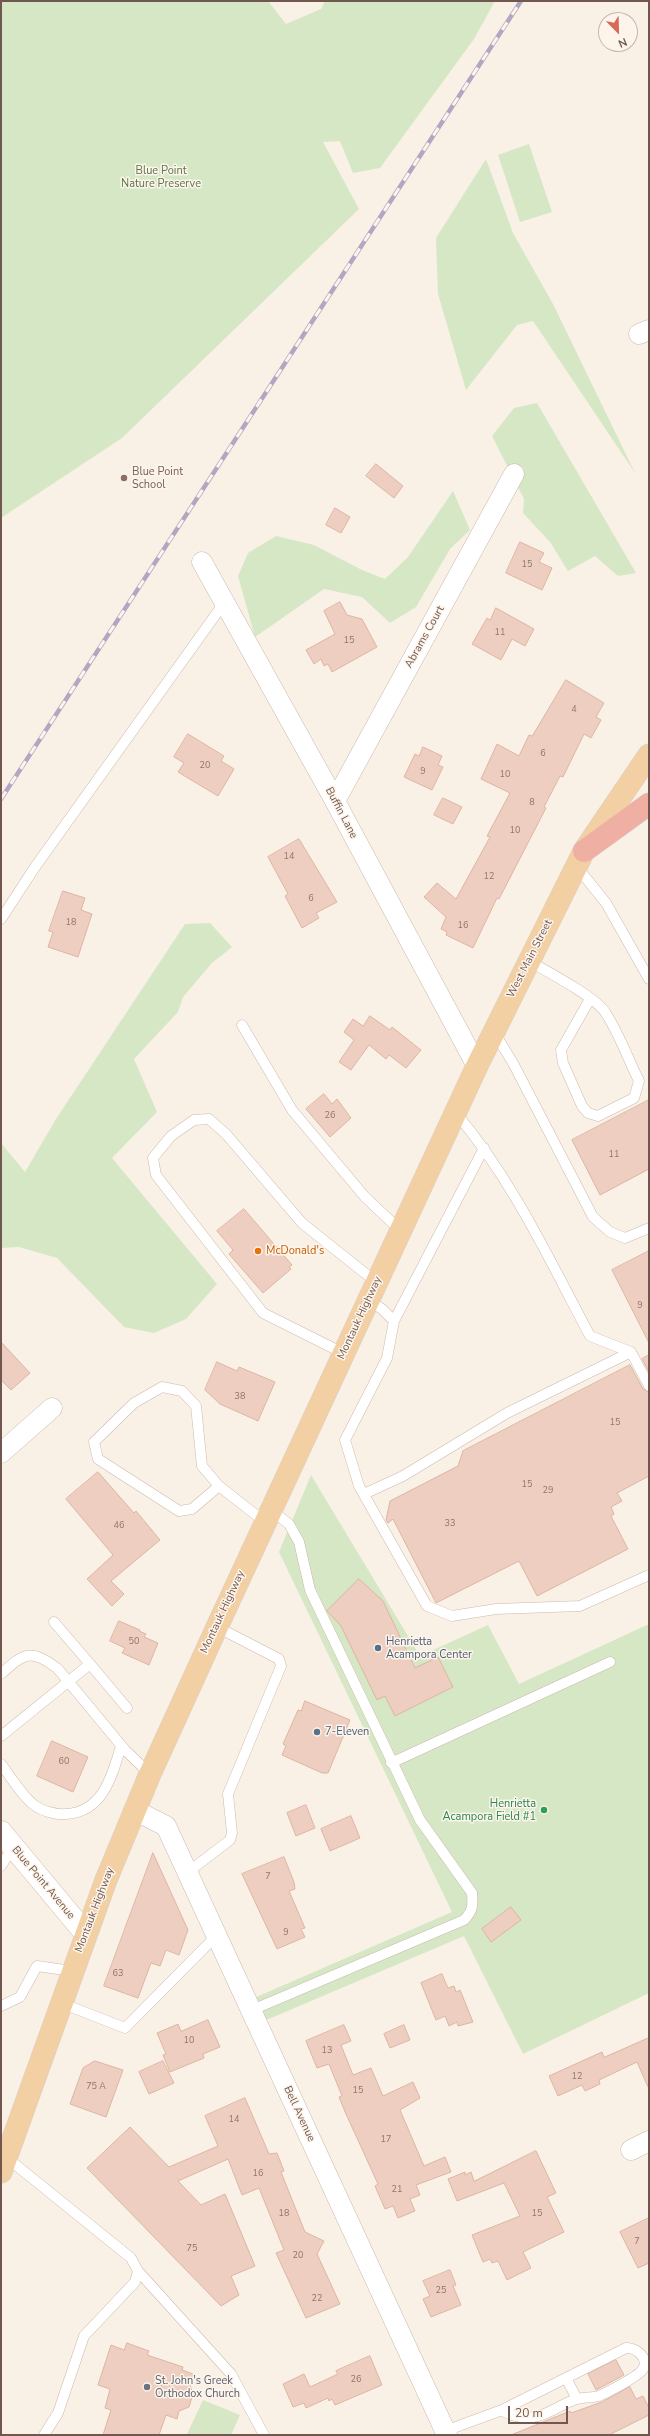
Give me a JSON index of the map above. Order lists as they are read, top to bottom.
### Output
{
  "streets": {
    "main road": ["West Main Street", "Montauk Highway"],
    "street": [
      "Abrams Court",
      "Buffin Lane",
      "Blue Point Avenue",
      "Bell Avenue"
    ]
  },
  "crossings": [
    ["Abrams Court", "Buffin Lane"],
    ["Buffin Lane", "West Main Street"],
    ["Buffin Lane", "Montauk Highway"],
    ["West Main Street", "Montauk Highway"],
    ["Montauk Highway", "Blue Point Avenue"],
    ["Montauk Highway", "Bell Avenue"]
  ],
  "parks": ["Blue Point Nature Preserve"],
  "places": [
    "Blue Point School",
    "McDonald's",
    "Henrietta Acampora Center",
    "7-Eleven",
    "Henrietta Acampora Field #1",
    "St. John's Greek Orthodox Church"
  ],
  "house_numbers": [
    "15",
    "11",
    "15",
    "4",
    "6",
    "20",
    "9",
    "10",
    "8",
    "10",
    "14",
    "12",
    "6",
    "18",
    "16",
    "26",
    "11",
    "9",
    "38",
    "15",
    "15",
    "29",
    "33",
    "46",
    "50",
    "60",
    "7",
    "9",
    "63",
    "10",
    "13",
    "12",
    "75 A",
    "15",
    "14",
    "17",
    "16",
    "21",
    "18",
    "15",
    "7",
    "75",
    "20",
    "25",
    "22",
    "26"
  ],
  "scale_bar": "20 m",
  "north": "bottom right"
}
